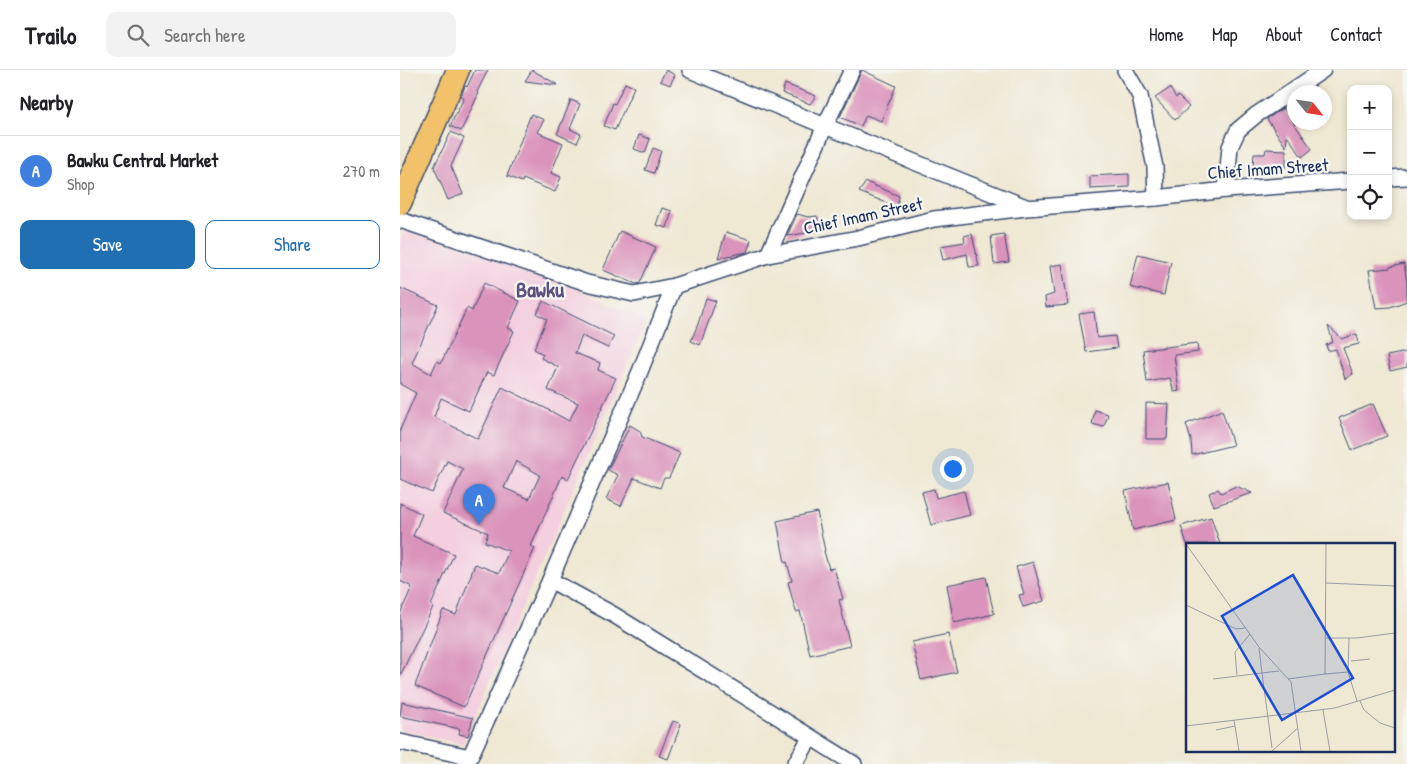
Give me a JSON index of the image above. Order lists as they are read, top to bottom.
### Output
{
  "streets": {
    "street": ["Chief Imam Street"]
  },
  "districts": ["Bawku"],
  "north": "bottom right",
  "page": {
    "header": "Trailo",
    "search": "Search here",
    "nav": [
      "Home",
      "Map",
      "About",
      "Contact"
    ],
    "heading": "Nearby",
    "map_buttons": ["+", "−"],
    "list": [
      {
        "mark": "A",
        "name": "Bawku Central Market",
        "note": "Shop",
        "value": "270 m"
      }
    ],
    "buttons": ["Save", "Share"],
    "pins": "A"
  }
}
